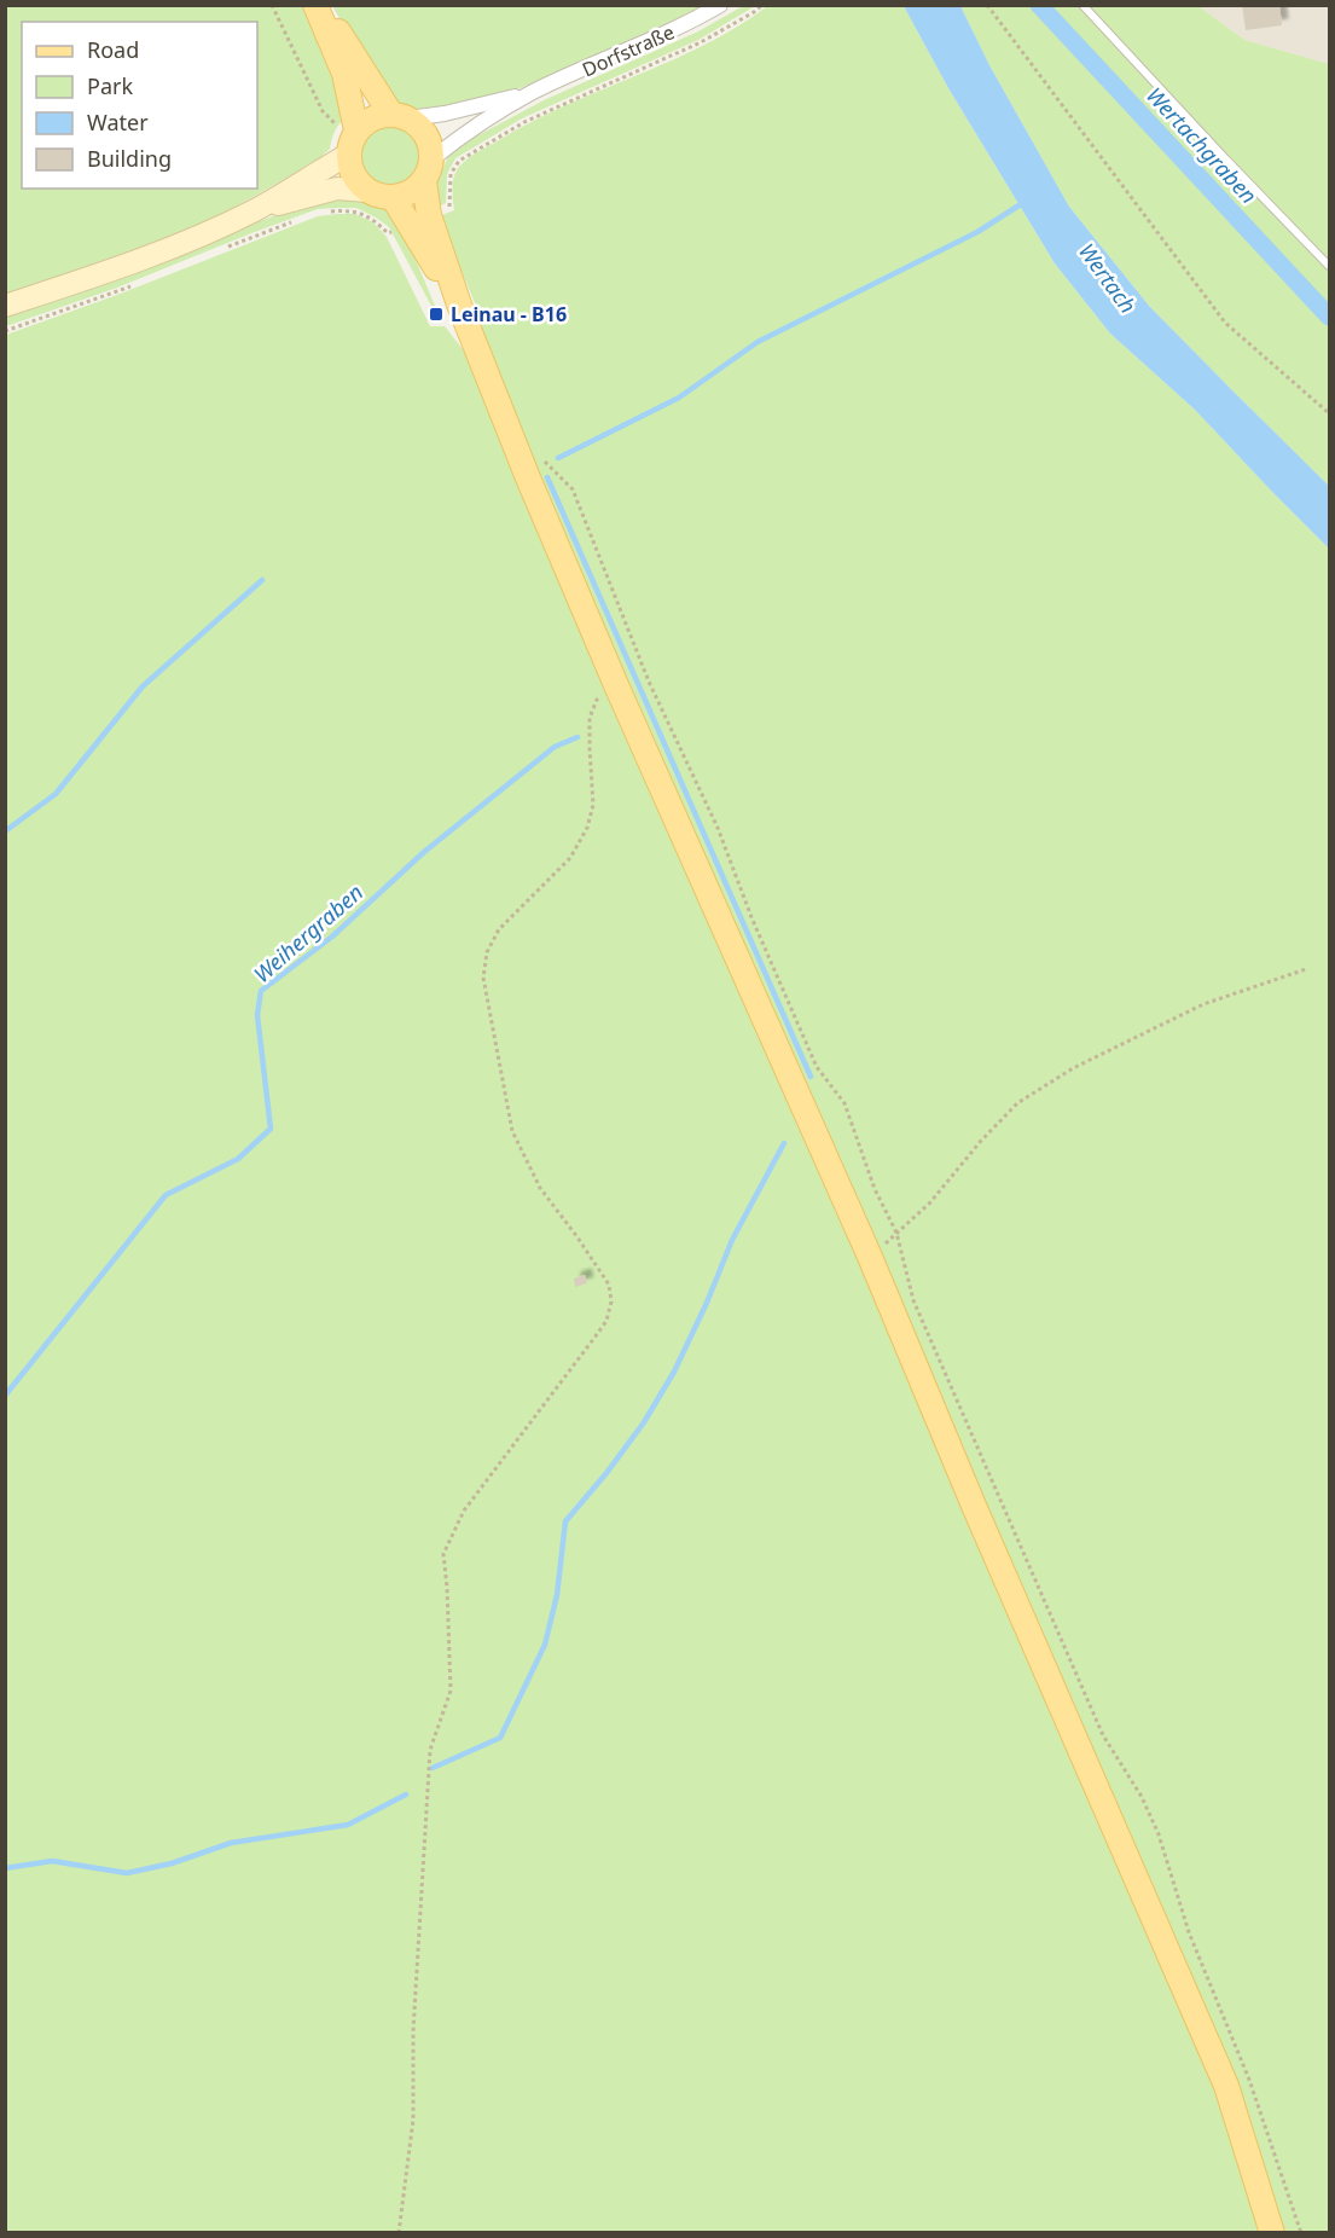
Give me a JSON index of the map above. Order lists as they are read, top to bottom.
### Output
{
  "streets": {
    "street": ["Dorfstraße"]
  },
  "water": ["Wertachgraben", "Wertach", "Weihergraben"],
  "places": {
    "transit": ["Leinau - B16"]
  },
  "legend": [
    "Road",
    "Park",
    "Water",
    "Building"
  ]
}
